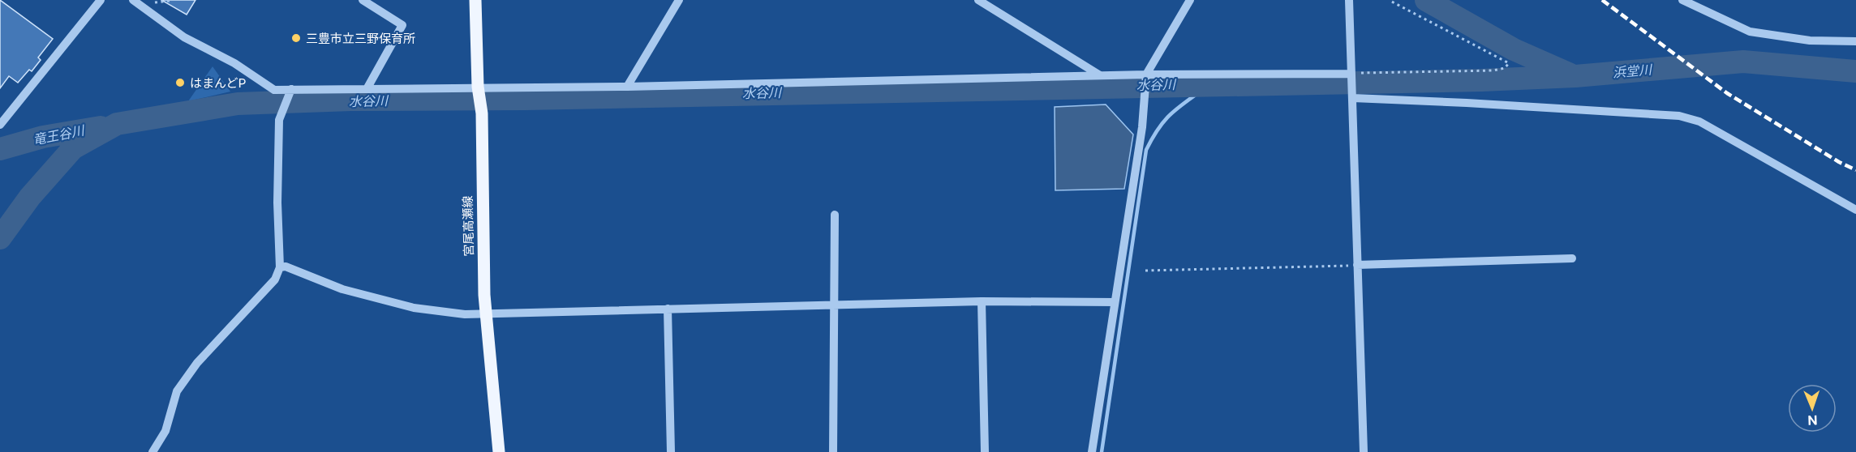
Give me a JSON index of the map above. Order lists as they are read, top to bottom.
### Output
{
  "streets": {
    "main road": ["宮尾高瀬線"]
  },
  "water": ["浜堂川", "水谷川", "竜王谷川"],
  "places": ["三豊市立三野保育所", "はまんどP"],
  "north": "bottom"
}
